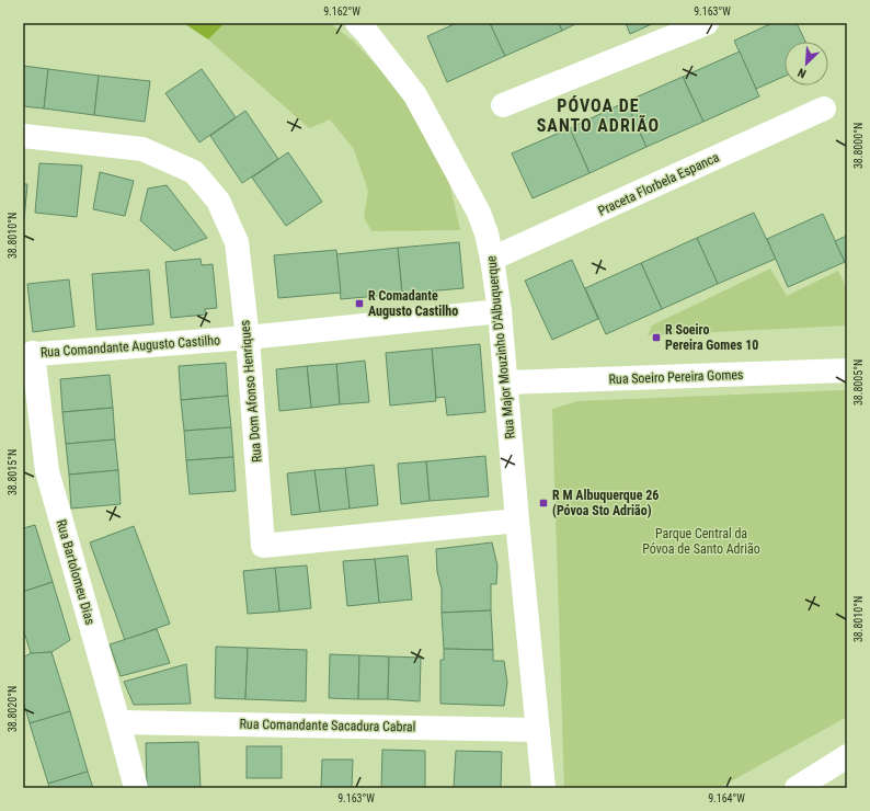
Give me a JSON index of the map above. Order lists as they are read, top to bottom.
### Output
{
  "streets": {
    "street": [
      "Praceta Florbela Espanca",
      "Rua Comandante Augusto Castilho",
      "Rua Major Mouzinho D'Albuquerque",
      "Rua Soeiro Pereira Gomes",
      "Rua Dom Afonso Henriques",
      "Rua Bartolomeu Dias",
      "Rua Comandante Sacadura Cabral"
    ]
  },
  "crossings": [
    ["Praceta Florbela Espanca", "Rua Major Mouzinho D'Albuquerque"],
    ["Rua Comandante Augusto Castilho", "Rua Major Mouzinho D'Albuquerque"],
    ["Rua Comandante Augusto Castilho", "Rua Dom Afonso Henriques"],
    ["Rua Comandante Augusto Castilho", "Rua Bartolomeu Dias"],
    ["Rua Major Mouzinho D'Albuquerque", "Rua Soeiro Pereira Gomes"],
    ["Rua Major Mouzinho D'Albuquerque", "Rua Dom Afonso Henriques"],
    ["Rua Major Mouzinho D'Albuquerque", "Rua Comandante Sacadura Cabral"],
    ["Rua Bartolomeu Dias", "Rua Comandante Sacadura Cabral"]
  ],
  "districts": ["PÓVOA DE SANTO ADRIÃO"],
  "parks": ["Parque Central da Póvoa de Santo Adrião"],
  "places": {
    "transit": ["R Comadante Augusto Castilho", "R Soeiro Pereira Gomes 10", "R M Albuquerque 26 (Póvoa Sto Adrião)"]
  },
  "north": "bottom left",
  "coordinates": [
    "9.162°W",
    "9.163°W",
    "38.8000°N",
    "38.8010°N",
    "38.8005°N",
    "38.8015°N",
    "38.8020°N",
    "9.164°W"
  ]
}
